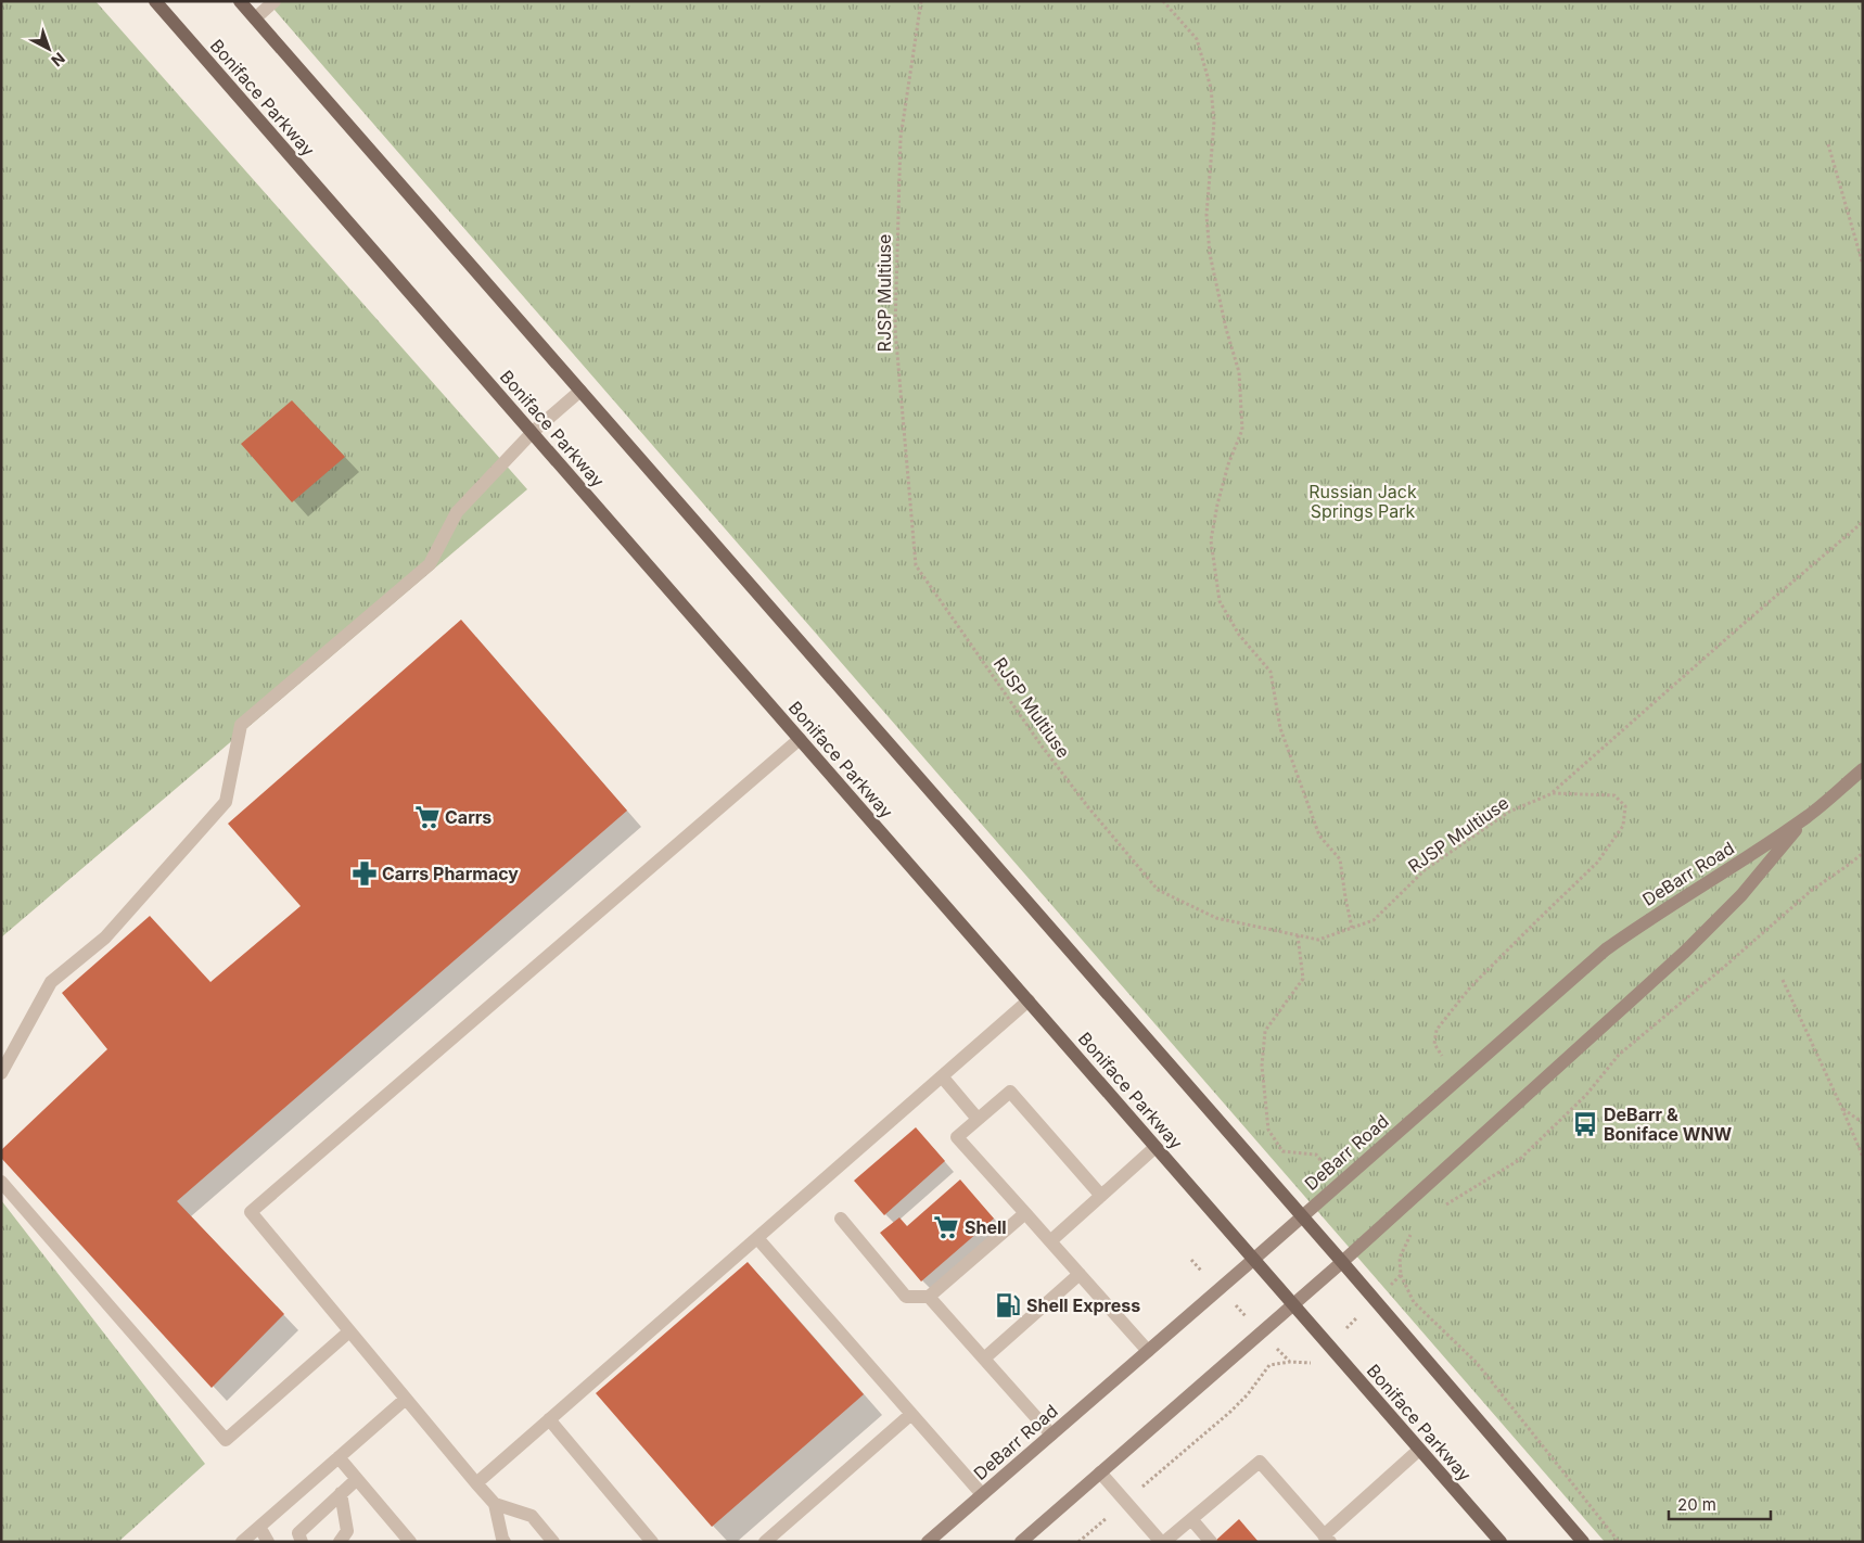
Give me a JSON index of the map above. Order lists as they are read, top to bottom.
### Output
{
  "streets": {
    "main road": ["Boniface Parkway", "DeBarr Road"],
    "path": ["RJSP Multiuse"]
  },
  "crossings": [
    ["Boniface Parkway", "DeBarr Road"]
  ],
  "parks": ["Russian Jack Springs Park"],
  "places": {
    "supermarket": ["Carrs", "Shell"],
    "pharmacy": ["Carrs Pharmacy"],
    "bus stop": ["DeBarr & Boniface WNW"],
    "fuel station": ["Shell Express"]
  },
  "scale_bar": "20 m",
  "north": "bottom right"
}
